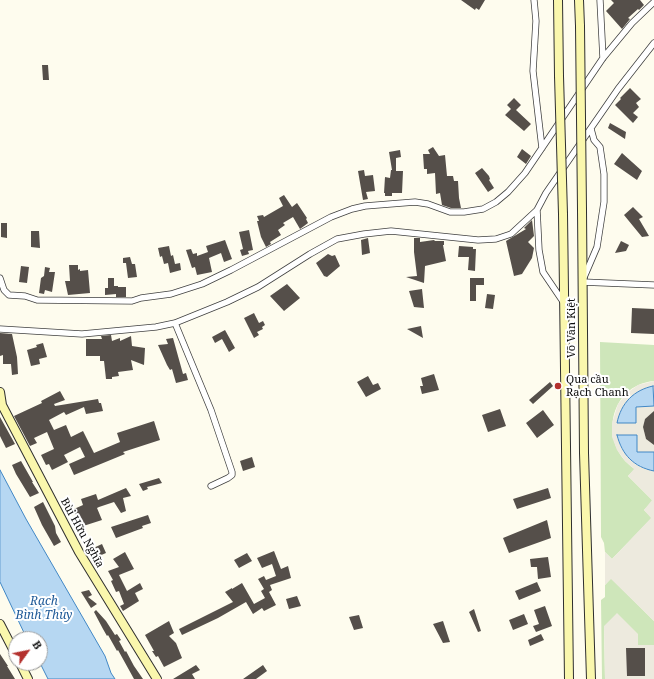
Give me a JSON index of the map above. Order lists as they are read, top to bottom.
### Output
{
  "streets": {
    "main road": ["Võ Văn Kiệt", "Bùi Hữu Nghĩa"]
  },
  "water": ["Rạch Bình Thủy"],
  "places": ["Qua cầu Rạch Chanh"],
  "north": "top right"
}
